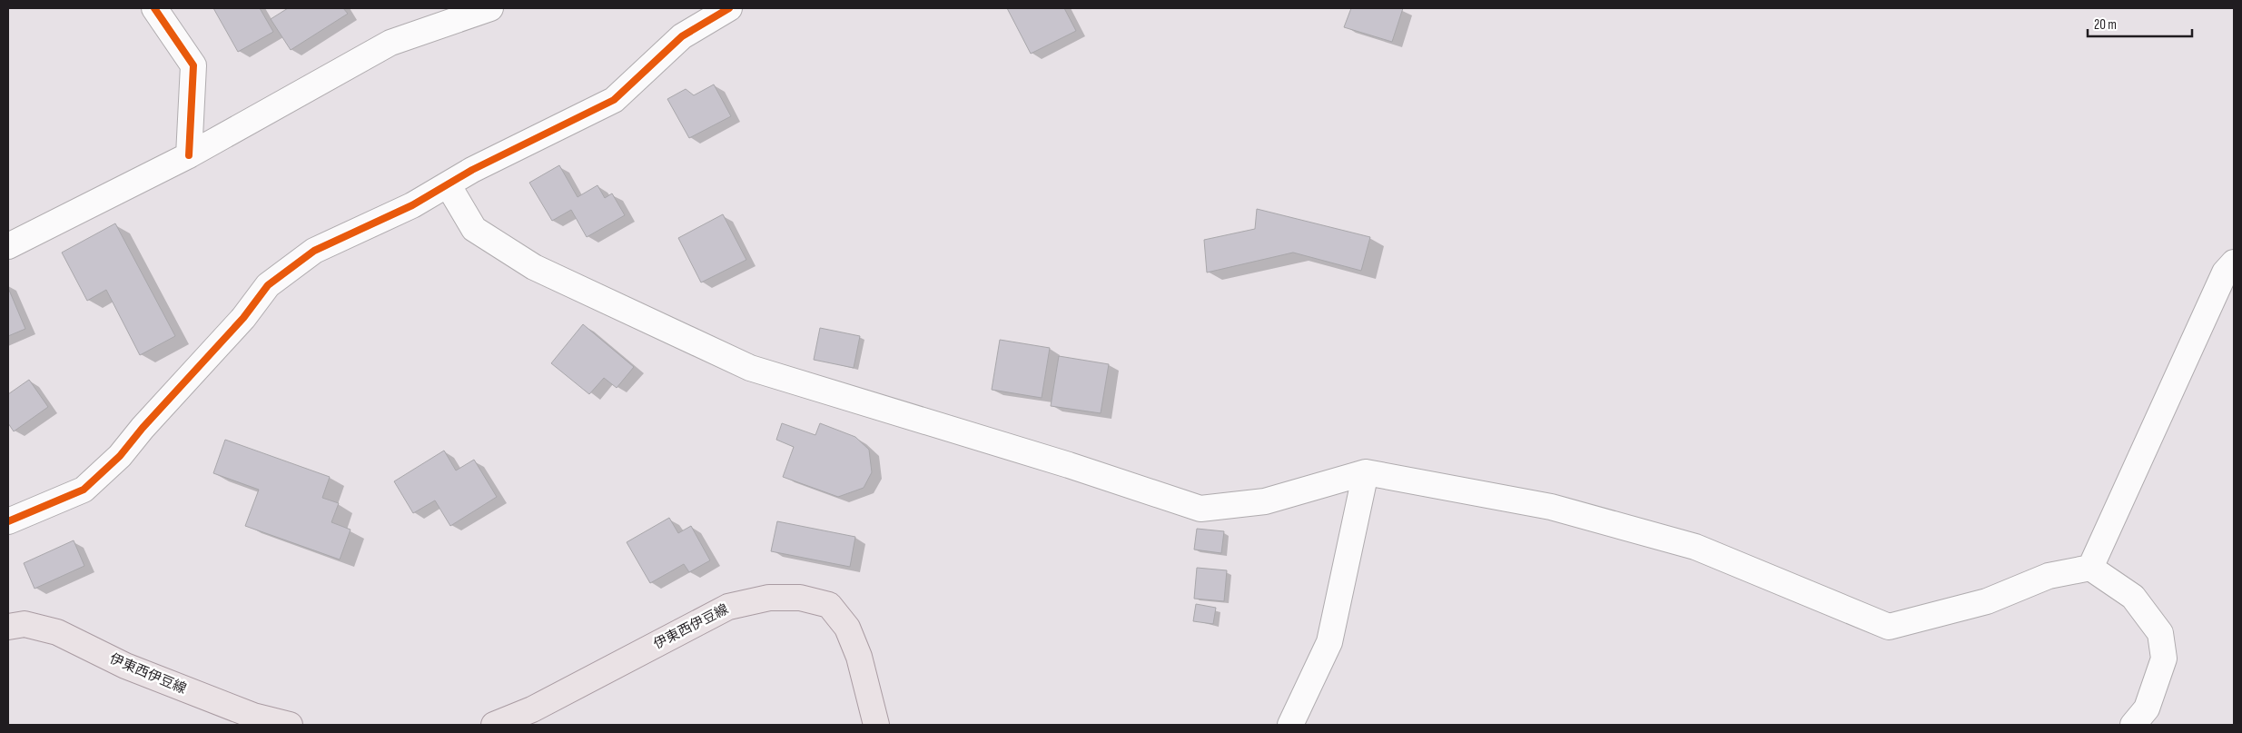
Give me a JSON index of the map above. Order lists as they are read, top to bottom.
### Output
{
  "streets": {
    "main road": ["伊東西伊豆線"]
  },
  "scale_bar": "20 m"
}
